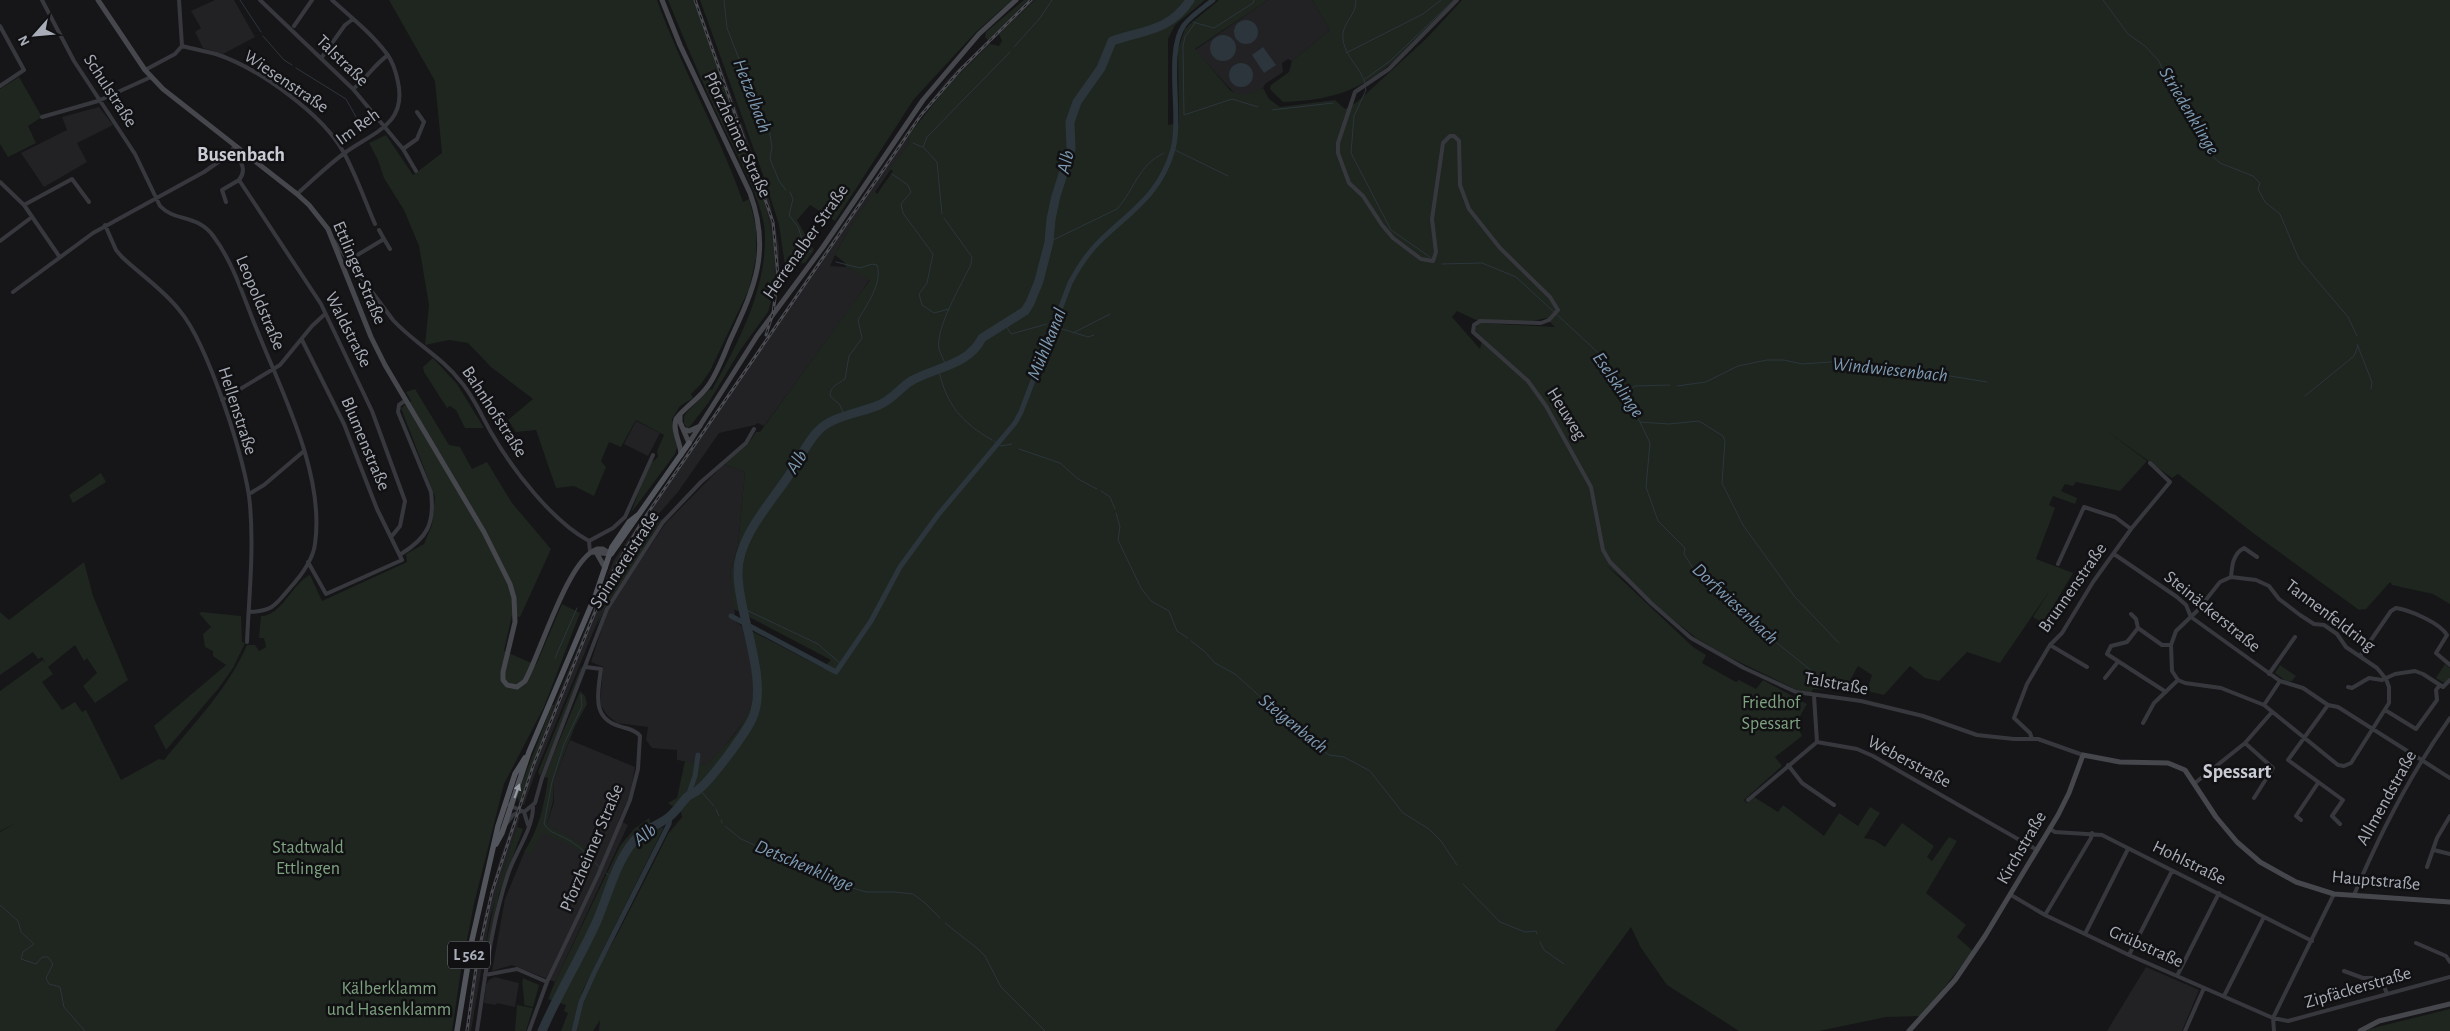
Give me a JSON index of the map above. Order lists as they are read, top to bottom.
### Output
{
  "streets": {
    "main road": [
      "Pforzheimer Straße",
      "Herrenalber Straße",
      "Ettlinger Straße",
      "Kirchstraße",
      "Hauptstraße",
      "L 562"
    ],
    "street": [
      "Talstraße",
      "Wiesenstraße",
      "Schulstraße",
      "Im Reh",
      "Leopoldstraße",
      "Waldstraße",
      "Hellenstraße",
      "Bahnhofstraße",
      "Heuweg",
      "Blumenstraße",
      "Spinnereistraße",
      "Brunnenstraße",
      "Steinäckerstraße",
      "Tannenfeldring",
      "Weberstraße",
      "Allmendstraße",
      "Hohlstraße",
      "Grübstraße",
      "Zipfäckerstraße"
    ]
  },
  "crossings": [
    ["Talstraße", "Im Reh"],
    ["Talstraße", "Heuweg"],
    ["Talstraße", "Brunnenstraße"],
    ["Talstraße", "Kirchstraße"],
    ["Talstraße", "Hauptstraße"],
    ["Wiesenstraße", "Im Reh"],
    ["Schulstraße", "Leopoldstraße"],
    ["Im Reh", "Ettlinger Straße"],
    ["Pforzheimer Straße", "Spinnereistraße"],
    ["Herrenalber Straße", "L 562"],
    ["Ettlinger Straße", "Waldstraße"],
    ["Ettlinger Straße", "Bahnhofstraße"],
    ["Leopoldstraße", "Hellenstraße"],
    ["Leopoldstraße", "Blumenstraße"],
    ["Waldstraße", "Blumenstraße"],
    ["Brunnenstraße", "Steinäckerstraße"],
    ["Steinäckerstraße", "Allmendstraße"],
    ["Weberstraße", "Kirchstraße"],
    ["Allmendstraße", "Hauptstraße"],
    ["Kirchstraße", "Hohlstraße"],
    ["Kirchstraße", "Hauptstraße"],
    ["Kirchstraße", "Grübstraße"],
    ["Grübstraße", "Zipfäckerstraße"]
  ],
  "districts": ["Busenbach", "Spessart"],
  "water": [
    "Hetzelbach",
    "Striedenklinge",
    "Alb",
    "Mühlkanal",
    "Windwiesenbach",
    "Eselsklinge",
    "Dorfwiesenbach",
    "Steigenbach",
    "Detschenklinge"
  ],
  "parks": ["Friedhof Spessart", "Stadtwald Ettlingen", "Kälberklamm und Hasenklamm"],
  "north": "bottom left"
}
